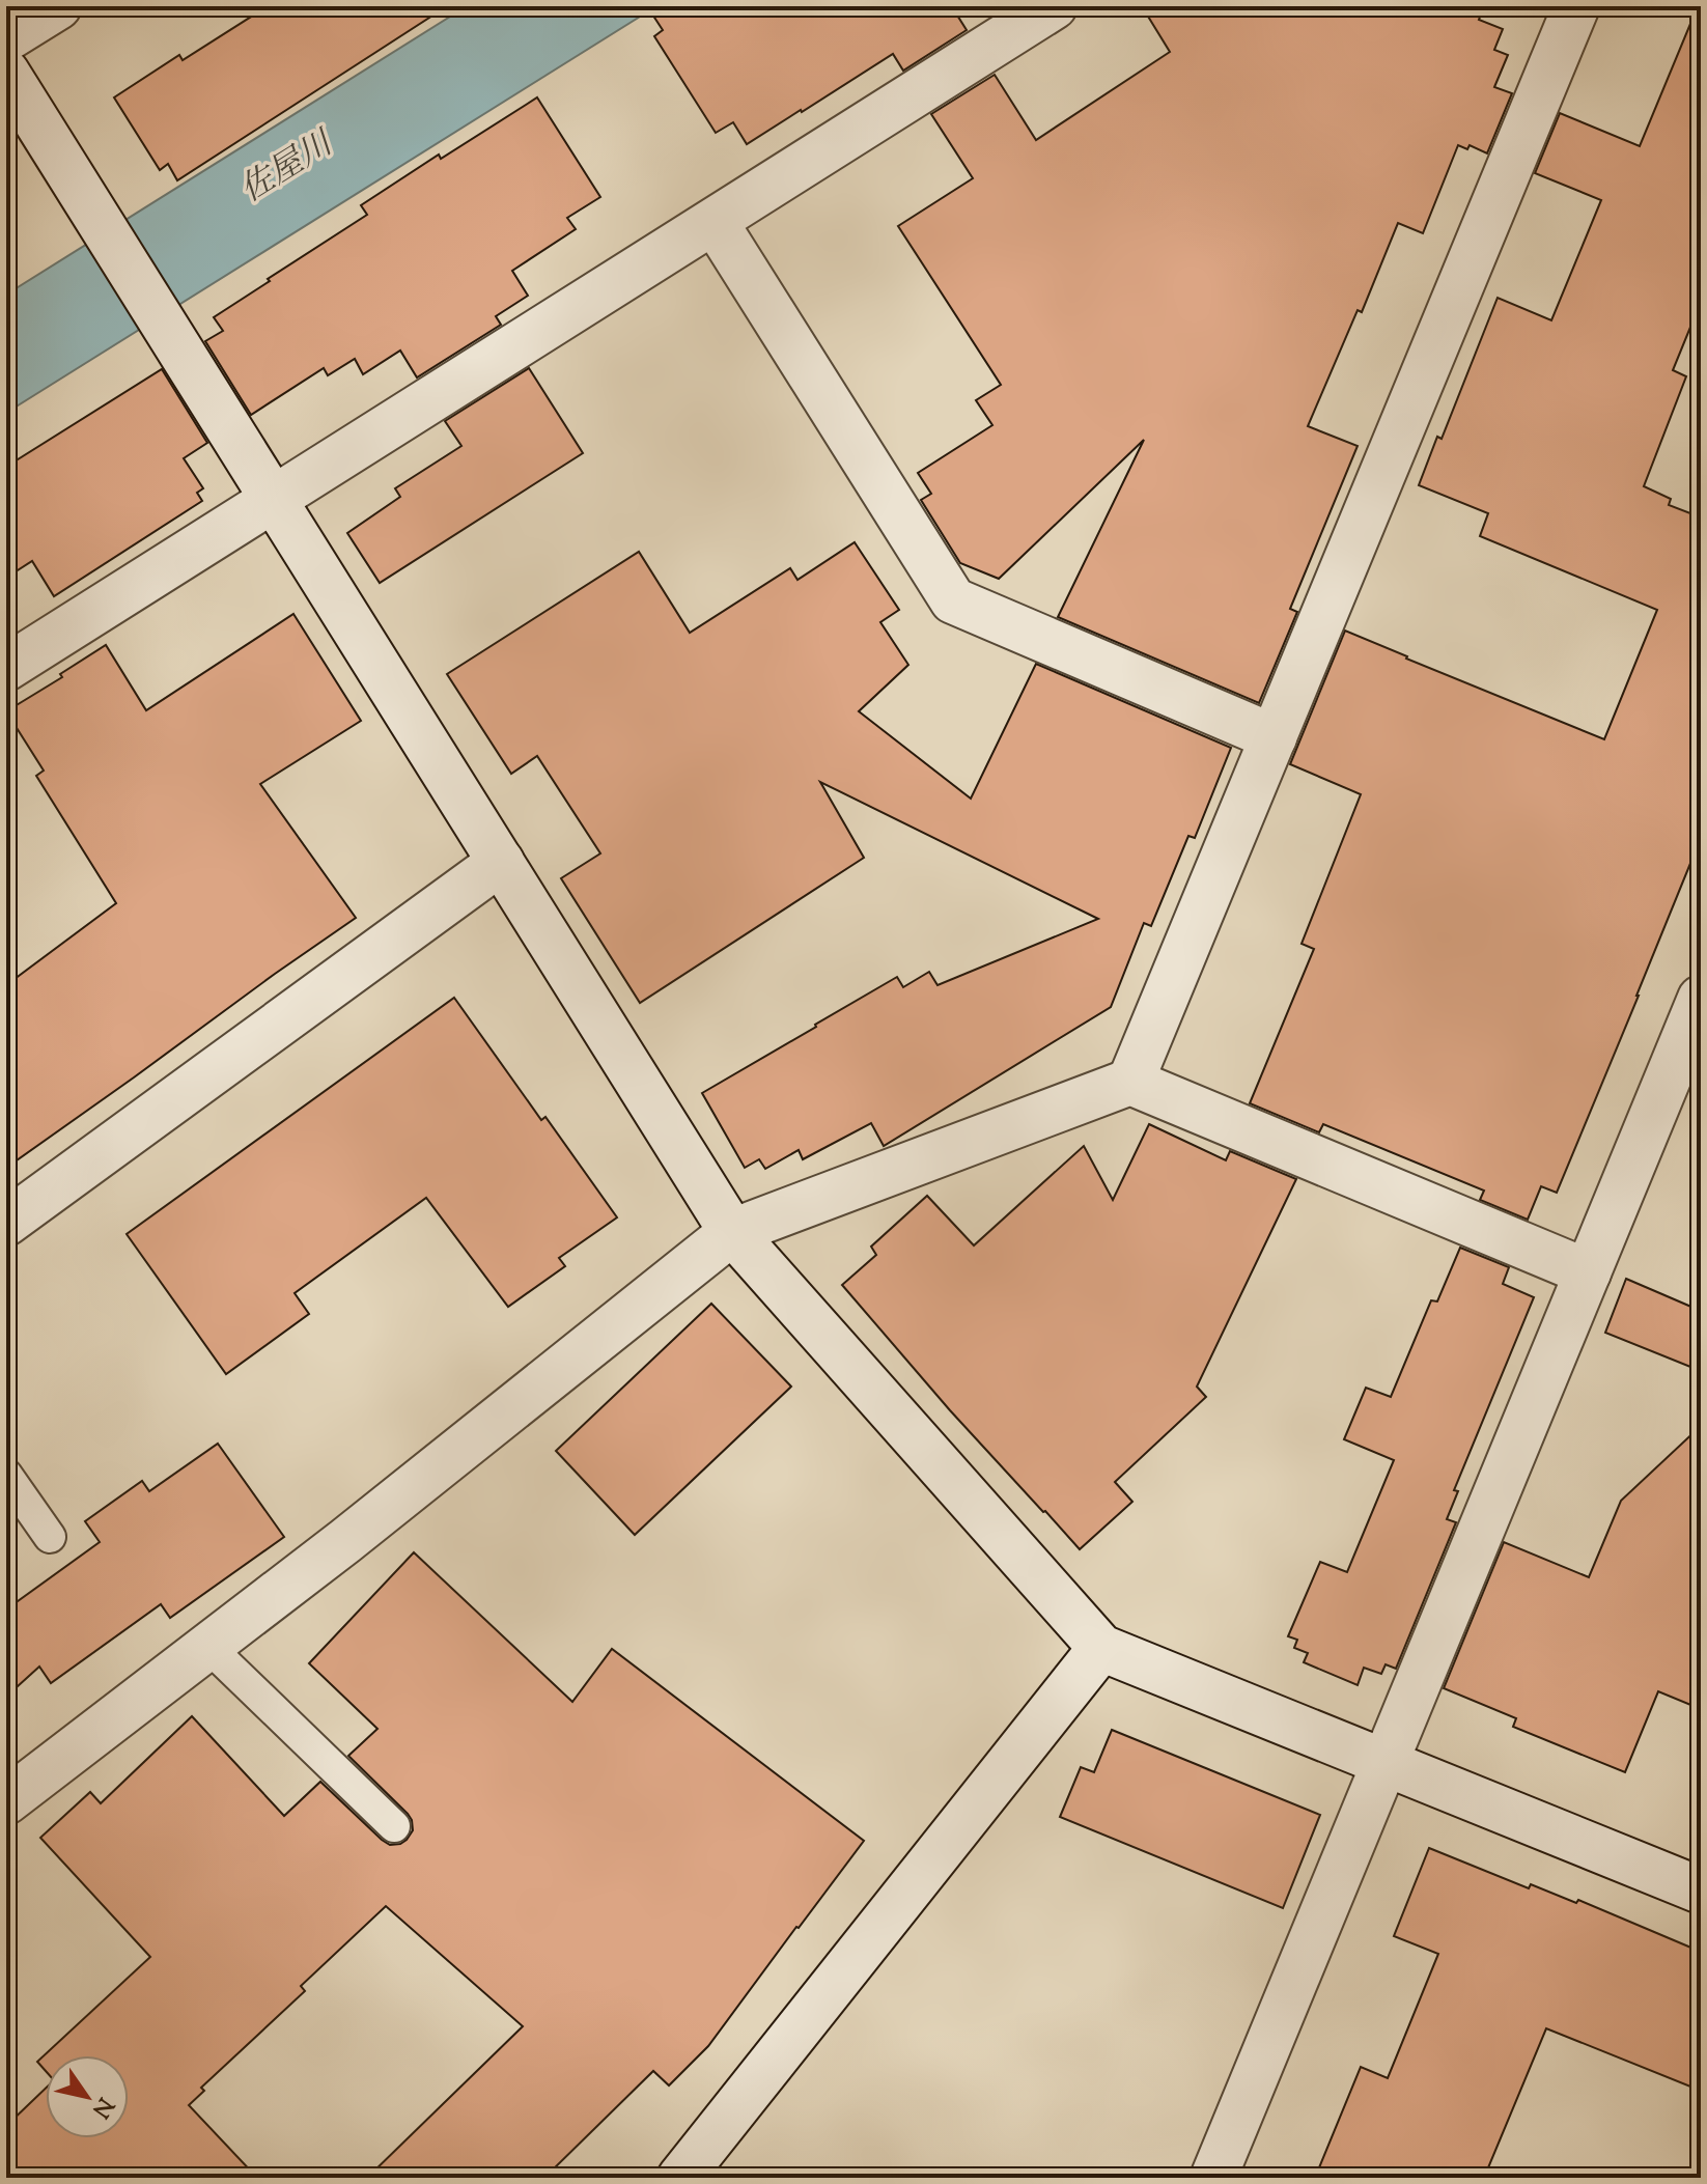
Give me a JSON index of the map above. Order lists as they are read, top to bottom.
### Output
{
  "water": ["佐屋川"],
  "north": "bottom right"
}
